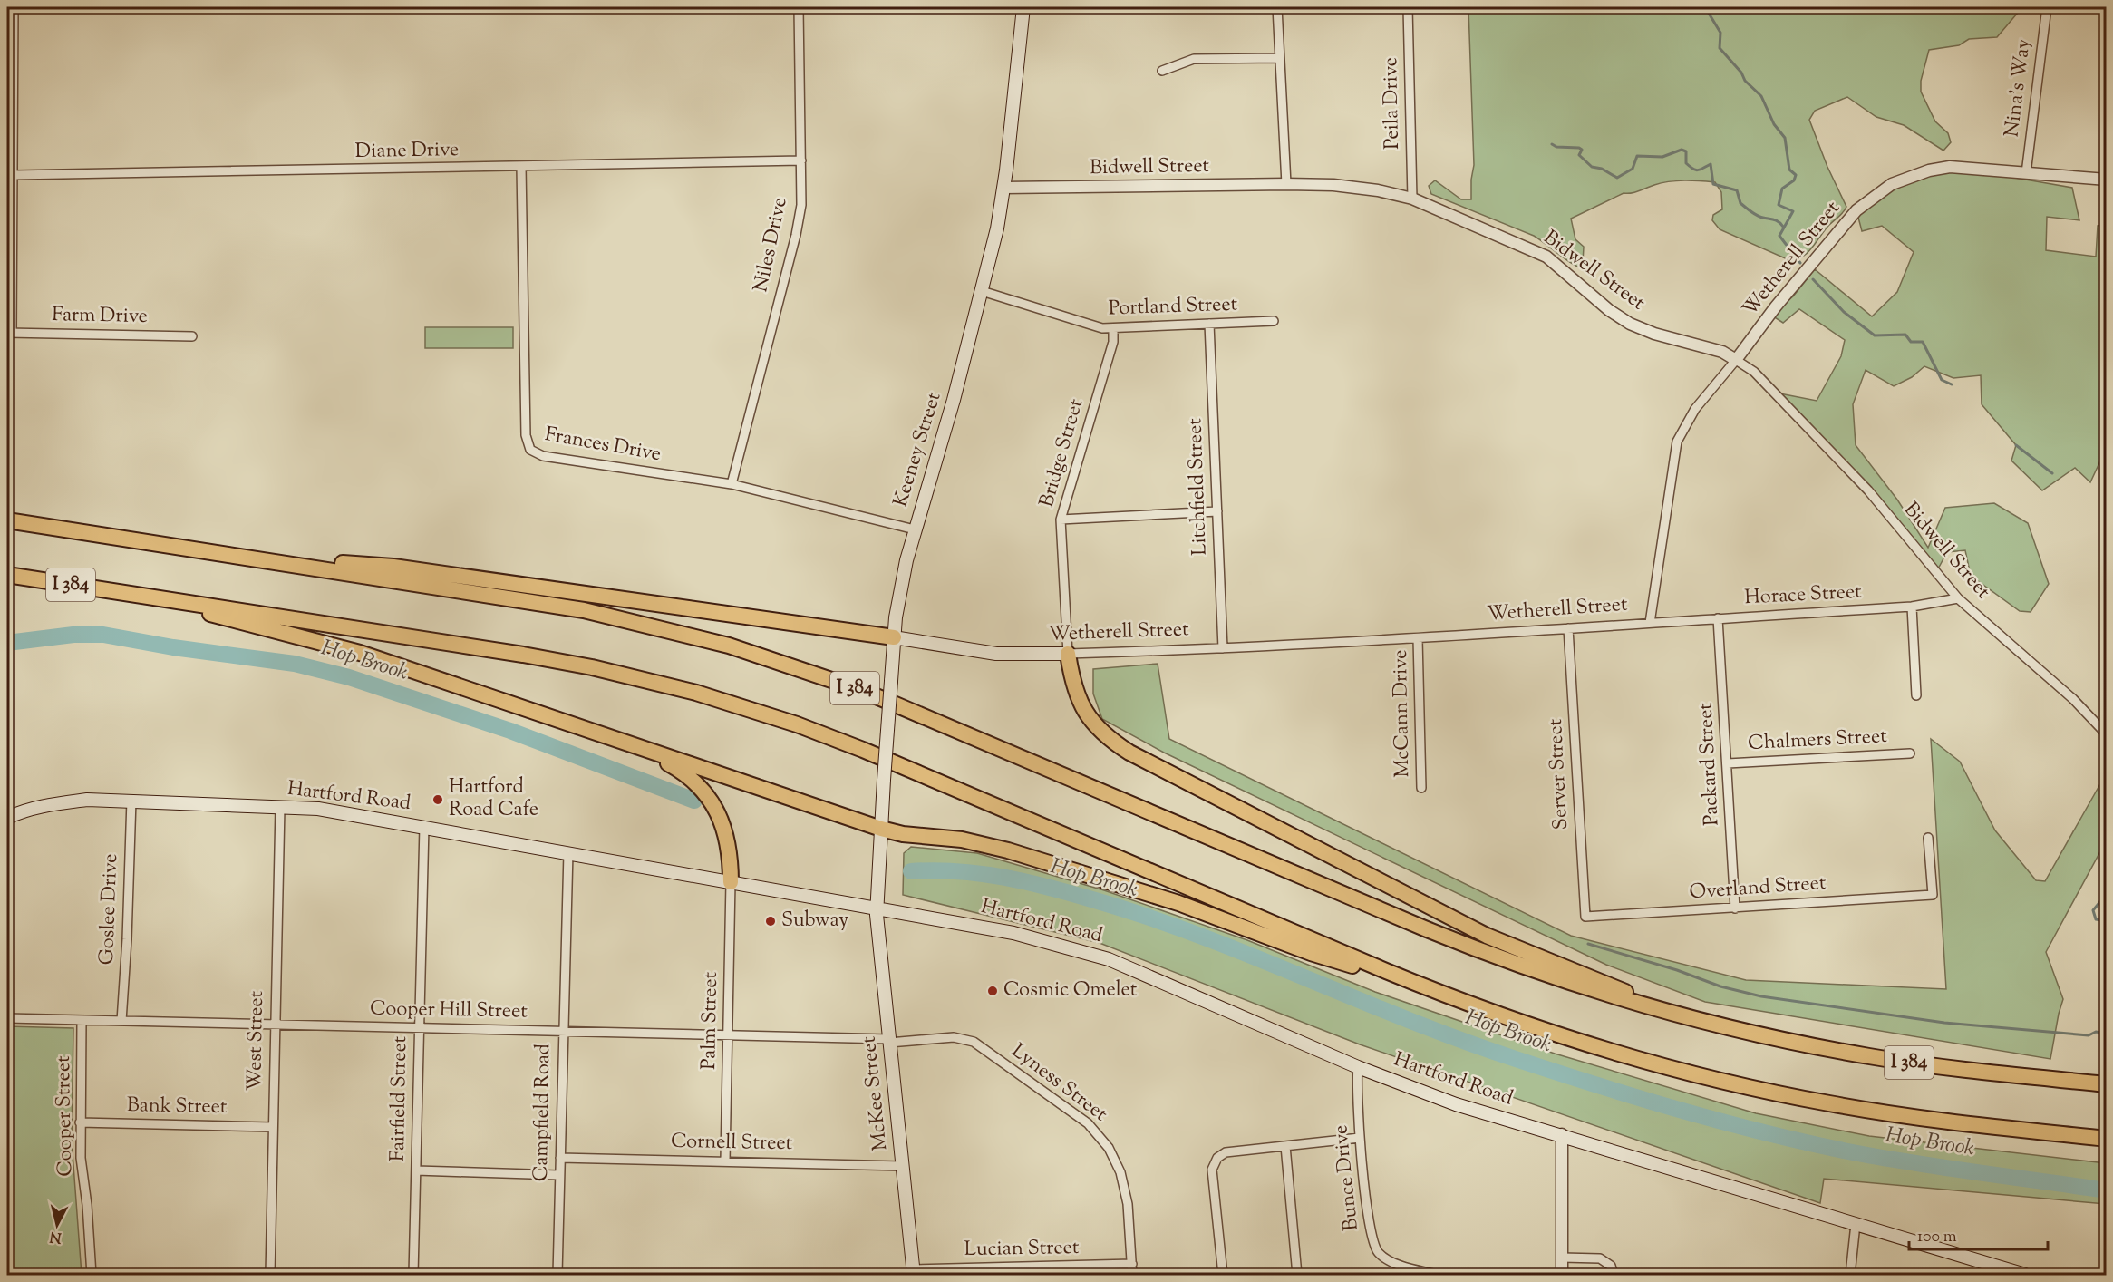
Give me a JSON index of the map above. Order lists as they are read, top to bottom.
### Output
{
  "streets": {
    "highway": ["I 384"],
    "main road": [
      "Wetherell Street",
      "Keeney Street",
      "Hartford Road",
      "McKee Street"
    ],
    "street": [
      "Nina's Way",
      "Peila Drive",
      "Diane Drive",
      "Bidwell Street",
      "Niles Drive",
      "Portland Street",
      "Farm Drive",
      "Frances Drive",
      "Bridge Street",
      "Litchfield Street",
      "Horace Street",
      "McCann Drive",
      "Chalmers Street",
      "Packard Street",
      "Server Street",
      "Overland Street",
      "Goslee Drive",
      "Cooper Hill Street",
      "Palm Street",
      "West Street",
      "Lyness Street",
      "Fairfield Street",
      "Bank Street",
      "Campfield Road",
      "Cooper Street",
      "Cornell Street",
      "Bunce Drive",
      "Lucian Street"
    ]
  },
  "crossings": [
    ["Nina's Way", "Wetherell Street"],
    ["Peila Drive", "Bidwell Street"],
    ["Diane Drive", "Niles Drive"],
    ["Diane Drive", "Frances Drive"],
    ["Bidwell Street", "Wetherell Street"],
    ["Bidwell Street", "Keeney Street"],
    ["Bidwell Street", "Horace Street"],
    ["Niles Drive", "Frances Drive"],
    ["Wetherell Street", "Keeney Street"],
    ["Wetherell Street", "Bridge Street"],
    ["Wetherell Street", "Litchfield Street"],
    ["Wetherell Street", "Horace Street"],
    ["Wetherell Street", "McCann Drive"],
    ["Wetherell Street", "Server Street"],
    ["Portland Street", "Keeney Street"],
    ["Portland Street", "Bridge Street"],
    ["Portland Street", "Litchfield Street"],
    ["Frances Drive", "Keeney Street"],
    ["Keeney Street", "Hartford Road"],
    ["Keeney Street", "McKee Street"],
    ["Horace Street", "Packard Street"],
    ["Chalmers Street", "Packard Street"],
    ["Packard Street", "Overland Street"],
    ["Server Street", "Overland Street"],
    ["Hartford Road", "Goslee Drive"],
    ["Hartford Road", "Palm Street"],
    ["Hartford Road", "West Street"],
    ["Hartford Road", "McKee Street"],
    ["Hartford Road", "Fairfield Street"],
    ["Hartford Road", "Campfield Road"],
    ["Hartford Road", "Bunce Drive"],
    ["Goslee Drive", "Cooper Hill Street"],
    ["Cooper Hill Street", "Palm Street"],
    ["Cooper Hill Street", "West Street"],
    ["Cooper Hill Street", "Lyness Street"],
    ["Cooper Hill Street", "McKee Street"],
    ["Cooper Hill Street", "Fairfield Street"],
    ["Cooper Hill Street", "Campfield Road"],
    ["Cooper Hill Street", "Cooper Street"],
    ["Palm Street", "Cornell Street"],
    ["West Street", "Bank Street"],
    ["Lyness Street", "McKee Street"],
    ["Lyness Street", "Lucian Street"],
    ["McKee Street", "Cornell Street"],
    ["McKee Street", "Lucian Street"],
    ["Bank Street", "Cooper Street"],
    ["Campfield Road", "Cornell Street"]
  ],
  "water": ["Hop Brook"],
  "places": ["Hartford Road Cafe", "Subway", "Cosmic Omelet"],
  "scale_bar": "100 m",
  "north": "bottom"
}
